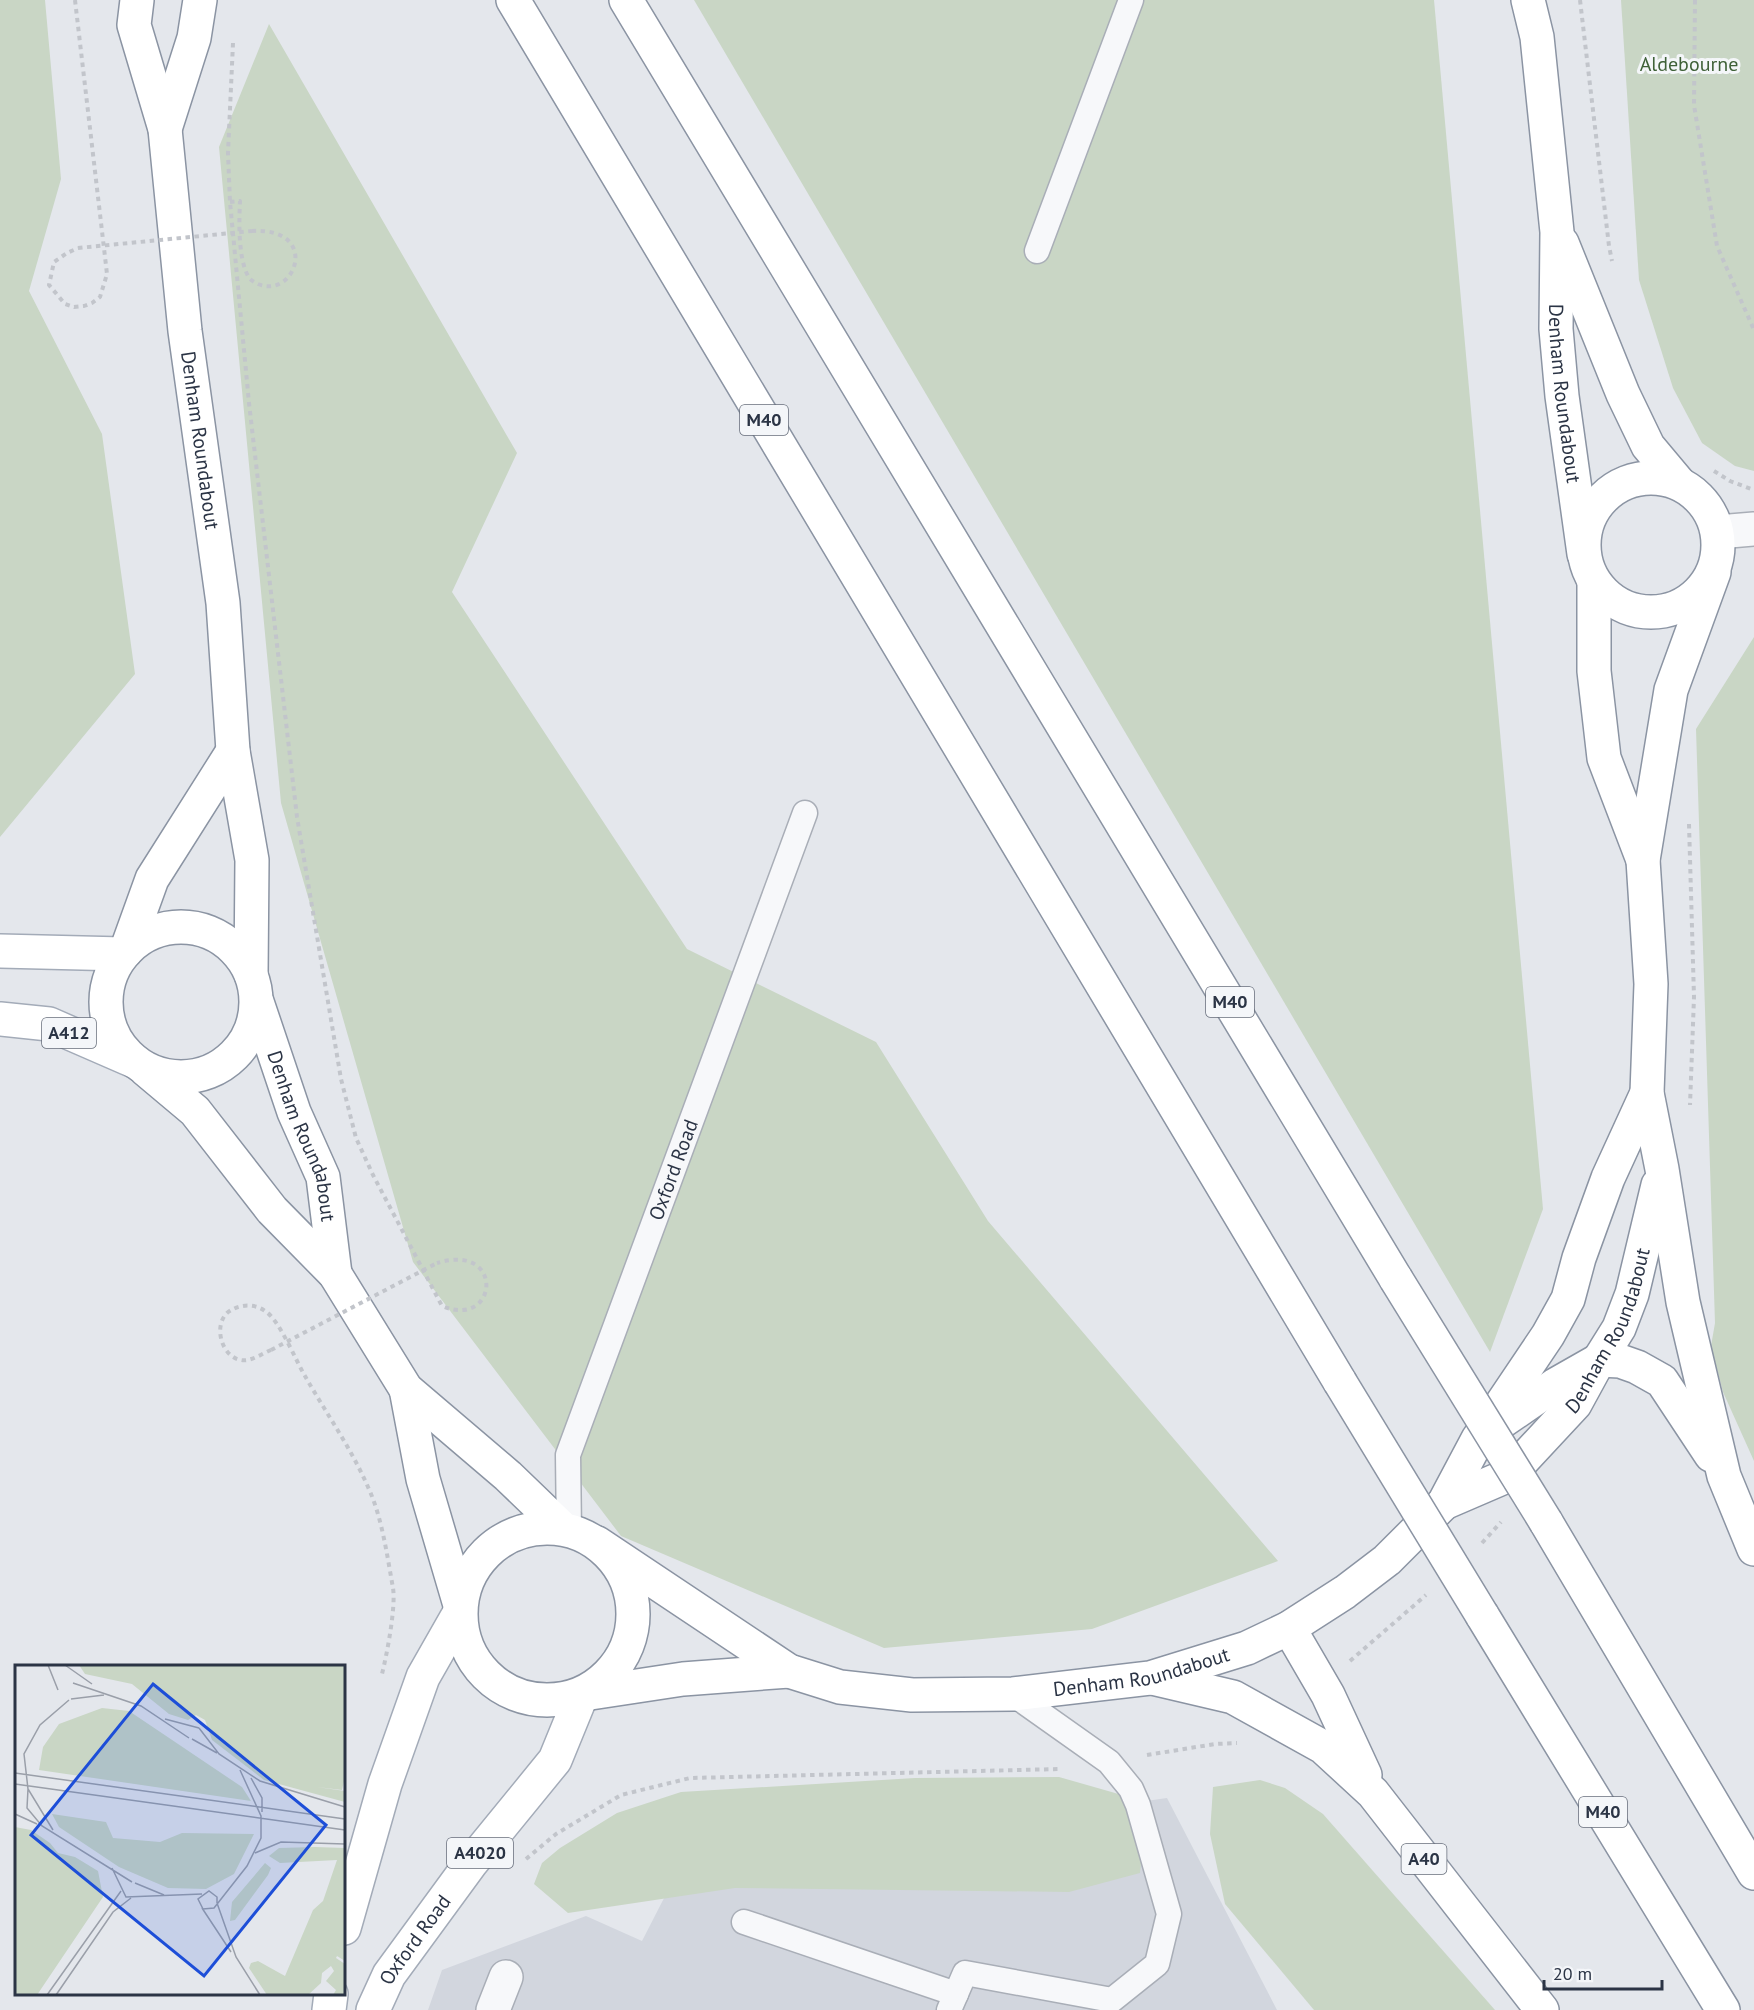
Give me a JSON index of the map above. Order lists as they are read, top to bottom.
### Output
{
  "streets": {
    "main road": [
      "Denham Roundabout",
      "M40",
      "A412",
      "Oxford Road",
      "A4020",
      "A40"
    ]
  },
  "crossings": [
    ["Denham Roundabout", "A412"],
    ["Denham Roundabout", "Oxford Road"],
    ["Denham Roundabout", "A40"]
  ],
  "parks": ["Aldebourne"],
  "scale_bar": "20 m"
}
